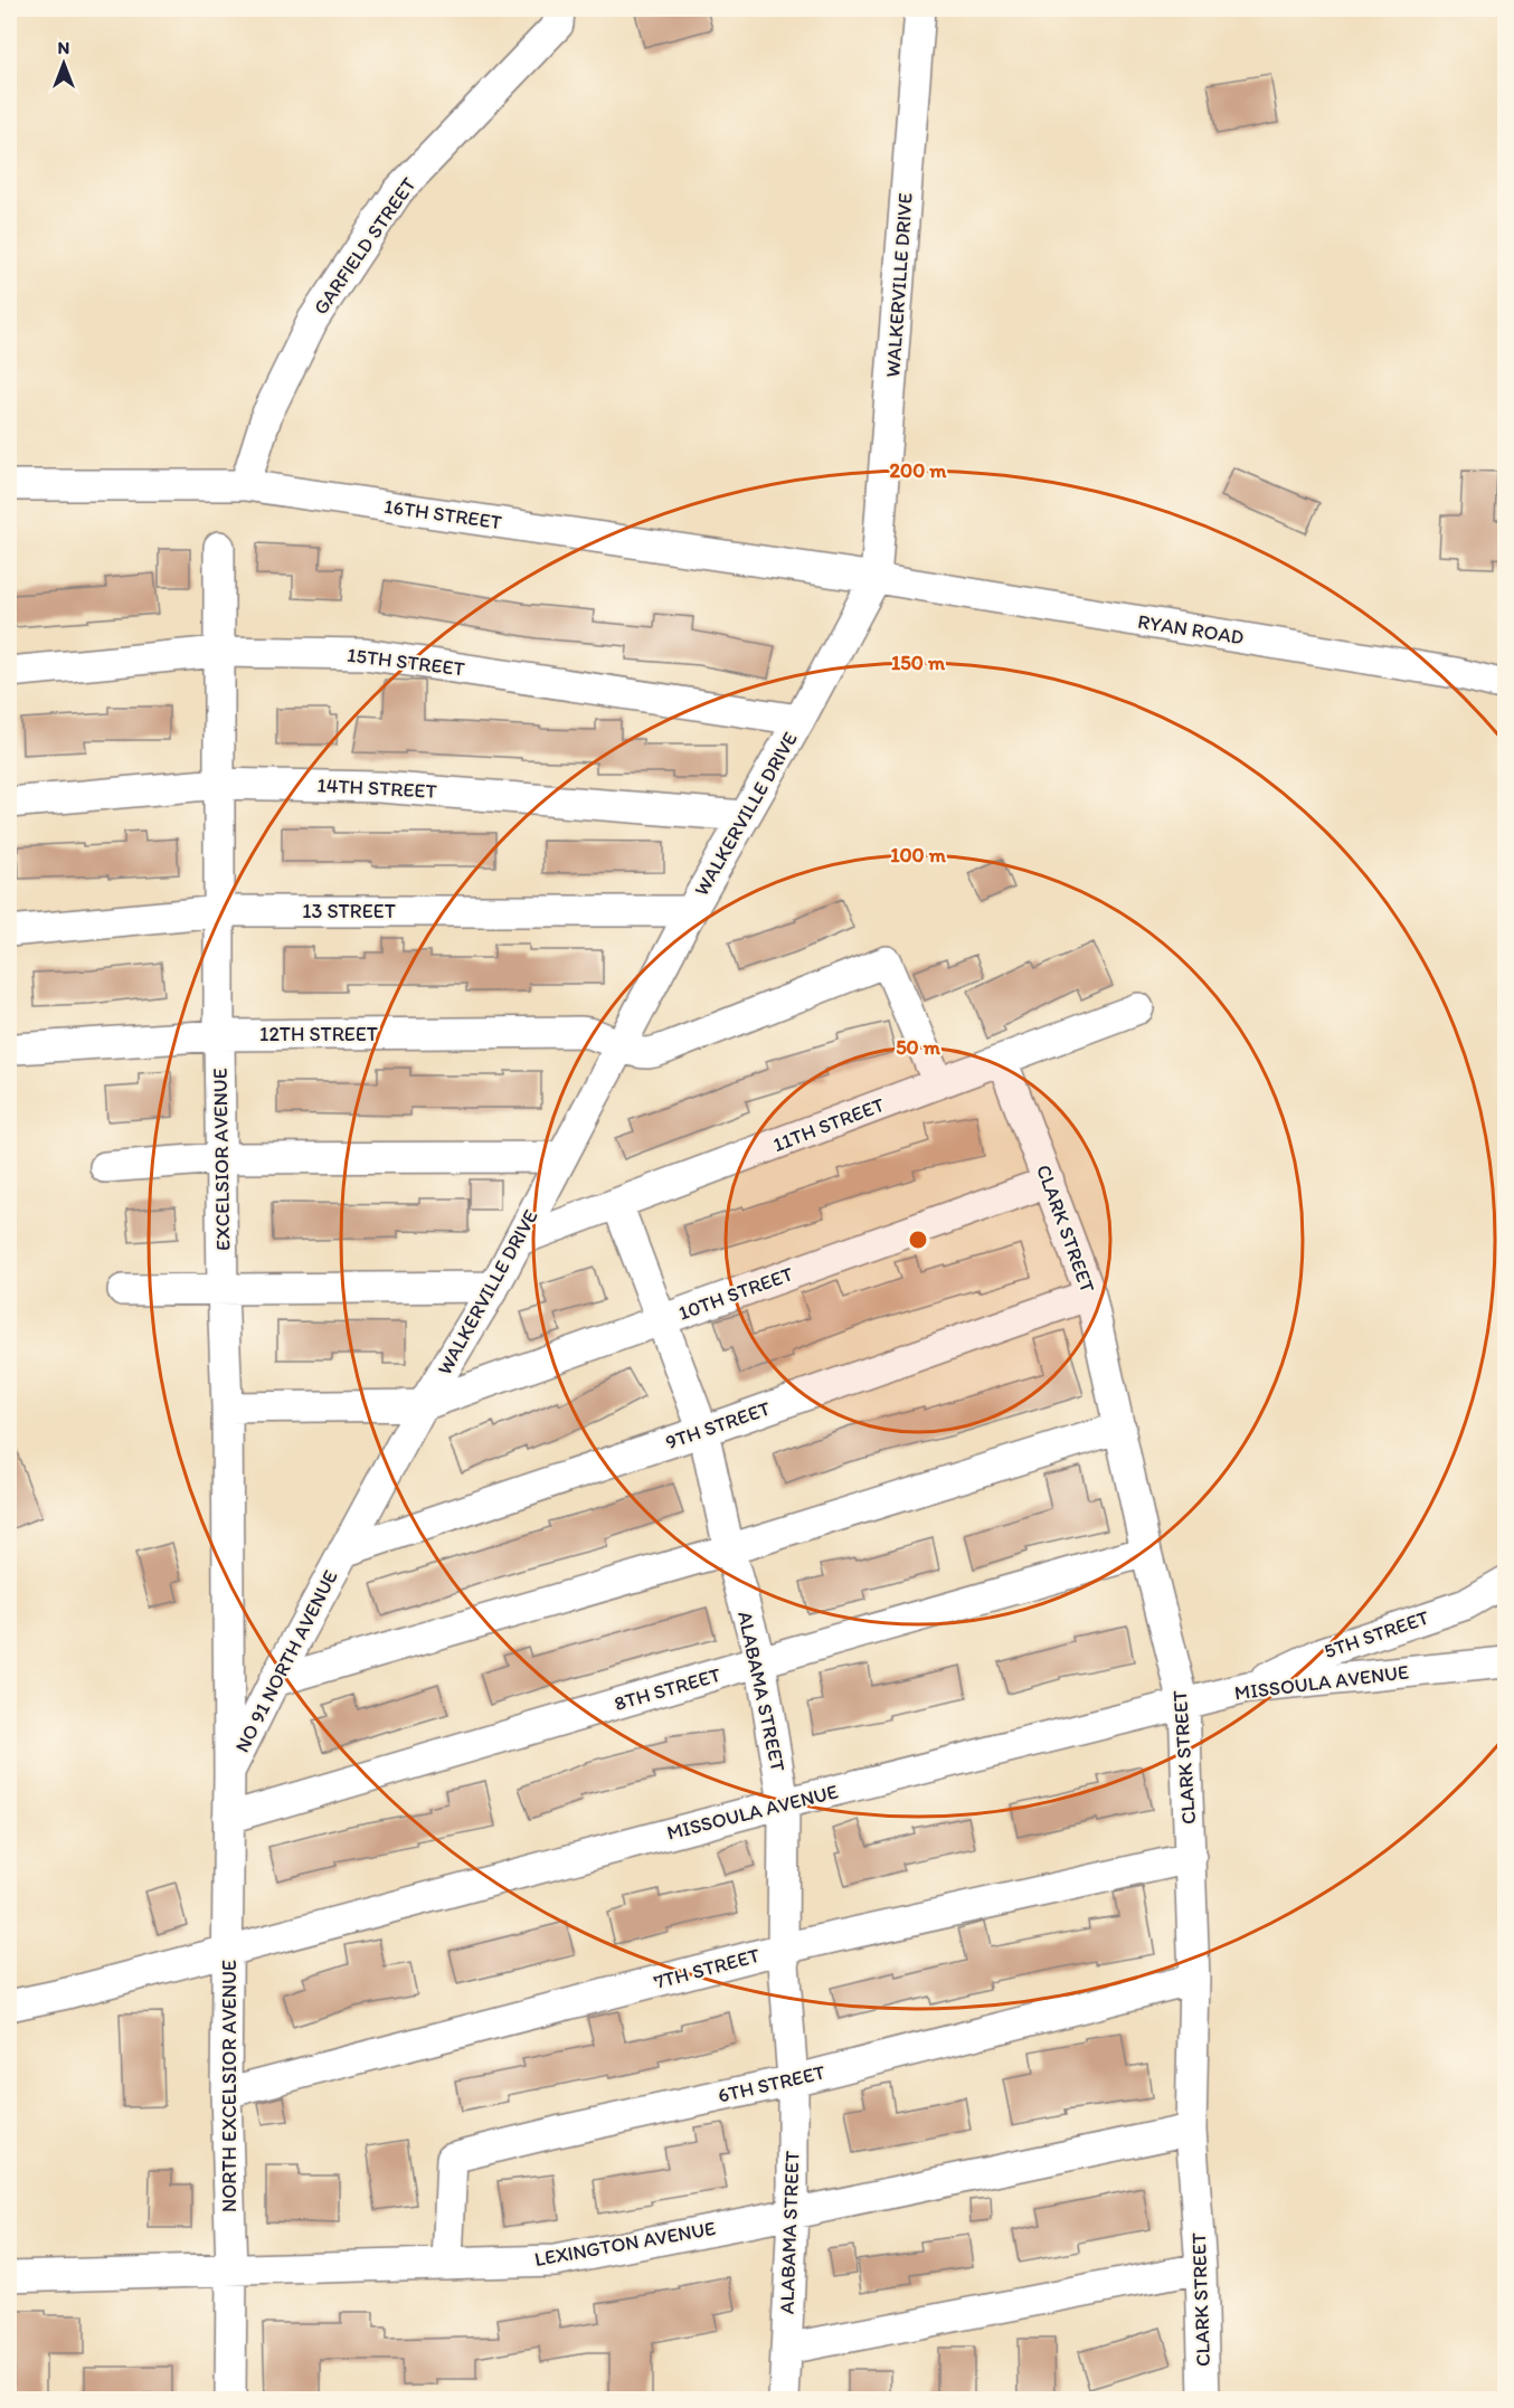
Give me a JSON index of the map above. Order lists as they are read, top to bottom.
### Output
{
  "streets": {
    "street": [
      "GARFIELD STREET",
      "WALKERVILLE DRIVE",
      "16TH STREET",
      "RYAN ROAD",
      "15TH STREET",
      "14TH STREET",
      "13 STREET",
      "12TH STREET",
      "11TH STREET",
      "EXCELSIOR AVENUE",
      "CLARK STREET",
      "10TH STREET",
      "9TH STREET",
      "5TH STREET",
      "NO 91 NORTH AVENUE",
      "MISSOULA AVENUE",
      "8TH STREET",
      "ALABAMA STREET",
      "7TH STREET",
      "6TH STREET",
      "NORTH EXCELSIOR AVENUE",
      "LEXINGTON AVENUE"
    ]
  },
  "crossings": [
    ["GARFIELD STREET", "16TH STREET"],
    ["WALKERVILLE DRIVE", "16TH STREET"],
    ["WALKERVILLE DRIVE", "RYAN ROAD"],
    ["WALKERVILLE DRIVE", "15TH STREET"],
    ["WALKERVILLE DRIVE", "14TH STREET"],
    ["WALKERVILLE DRIVE", "13 STREET"],
    ["WALKERVILLE DRIVE", "12TH STREET"],
    ["WALKERVILLE DRIVE", "11TH STREET"],
    ["WALKERVILLE DRIVE", "10TH STREET"],
    ["WALKERVILLE DRIVE", "9TH STREET"],
    ["WALKERVILLE DRIVE", "NO 91 NORTH AVENUE"],
    ["16TH STREET", "RYAN ROAD"],
    ["15TH STREET", "EXCELSIOR AVENUE"],
    ["14TH STREET", "EXCELSIOR AVENUE"],
    ["13 STREET", "EXCELSIOR AVENUE"],
    ["12TH STREET", "EXCELSIOR AVENUE"],
    ["11TH STREET", "CLARK STREET"],
    ["11TH STREET", "ALABAMA STREET"],
    ["EXCELSIOR AVENUE", "10TH STREET"],
    ["EXCELSIOR AVENUE", "NO 91 NORTH AVENUE"],
    ["EXCELSIOR AVENUE", "NORTH EXCELSIOR AVENUE"],
    ["CLARK STREET", "10TH STREET"],
    ["CLARK STREET", "9TH STREET"],
    ["CLARK STREET", "MISSOULA AVENUE"],
    ["CLARK STREET", "8TH STREET"],
    ["CLARK STREET", "7TH STREET"],
    ["CLARK STREET", "6TH STREET"],
    ["CLARK STREET", "LEXINGTON AVENUE"],
    ["10TH STREET", "ALABAMA STREET"],
    ["9TH STREET", "NO 91 NORTH AVENUE"],
    ["9TH STREET", "ALABAMA STREET"],
    ["5TH STREET", "MISSOULA AVENUE"],
    ["NO 91 NORTH AVENUE", "NORTH EXCELSIOR AVENUE"],
    ["MISSOULA AVENUE", "ALABAMA STREET"],
    ["MISSOULA AVENUE", "NORTH EXCELSIOR AVENUE"],
    ["8TH STREET", "ALABAMA STREET"],
    ["8TH STREET", "NORTH EXCELSIOR AVENUE"],
    ["ALABAMA STREET", "7TH STREET"],
    ["ALABAMA STREET", "6TH STREET"],
    ["ALABAMA STREET", "LEXINGTON AVENUE"],
    ["7TH STREET", "NORTH EXCELSIOR AVENUE"],
    ["6TH STREET", "LEXINGTON AVENUE"],
    ["NORTH EXCELSIOR AVENUE", "LEXINGTON AVENUE"]
  ],
  "north": "top",
  "rings": [
    "200 m",
    "150 m",
    "100 m",
    "50 m"
  ]
}
